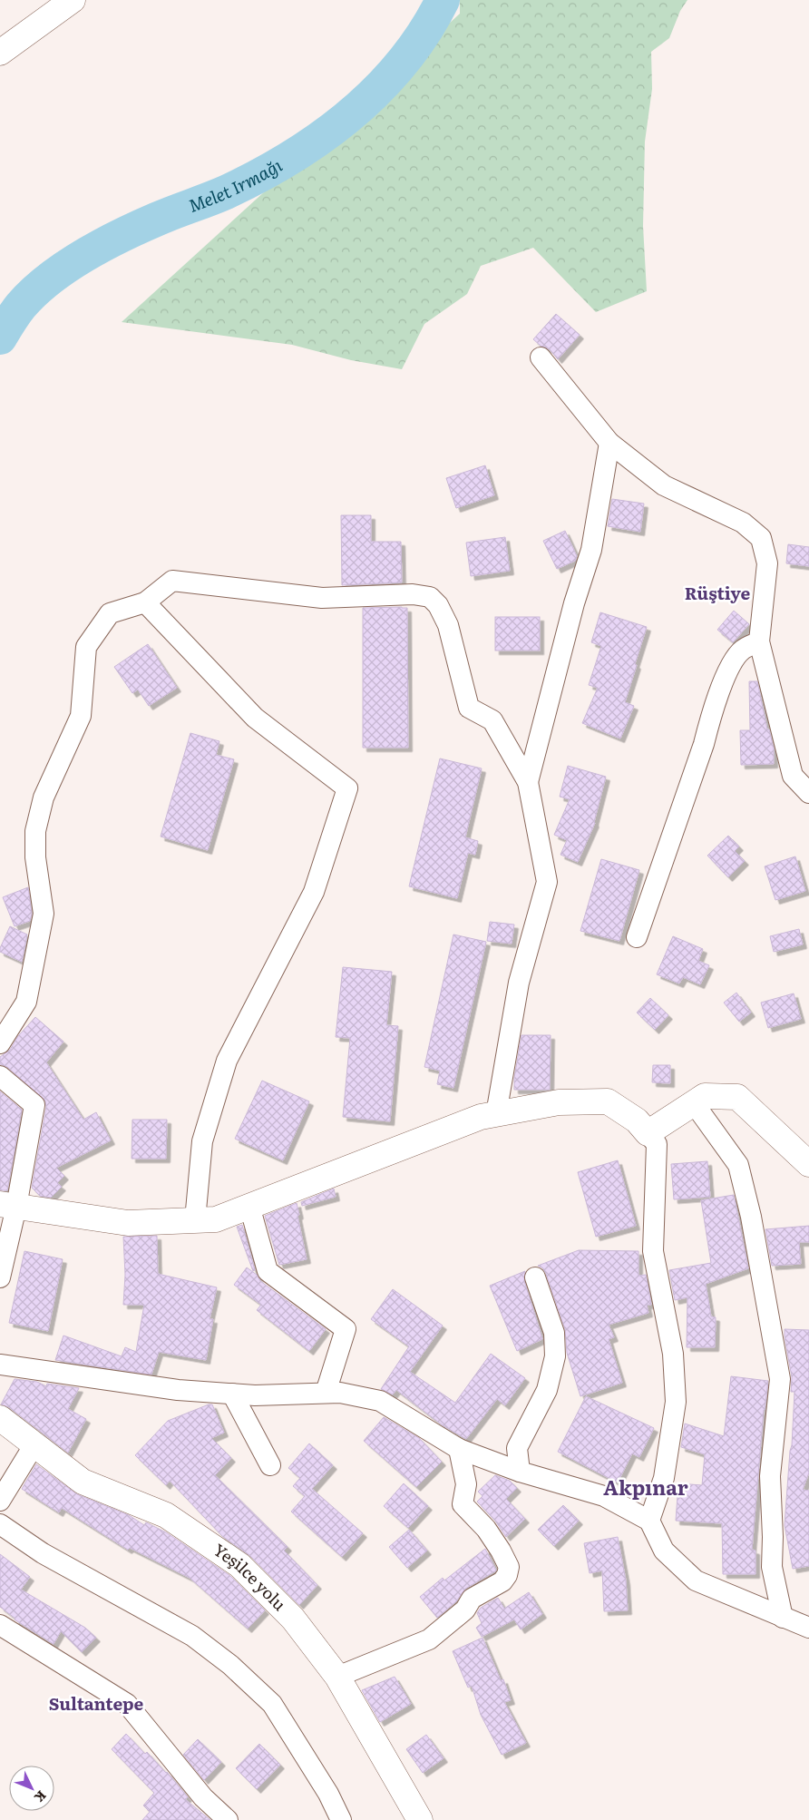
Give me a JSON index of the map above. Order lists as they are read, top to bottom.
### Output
{
  "streets": {
    "street": ["Yeşilce yolu"]
  },
  "districts": ["Rüştiye", "Akpınar", "Sultantepe"],
  "water": ["Melet Irmağı"],
  "north": "bottom right"
}
